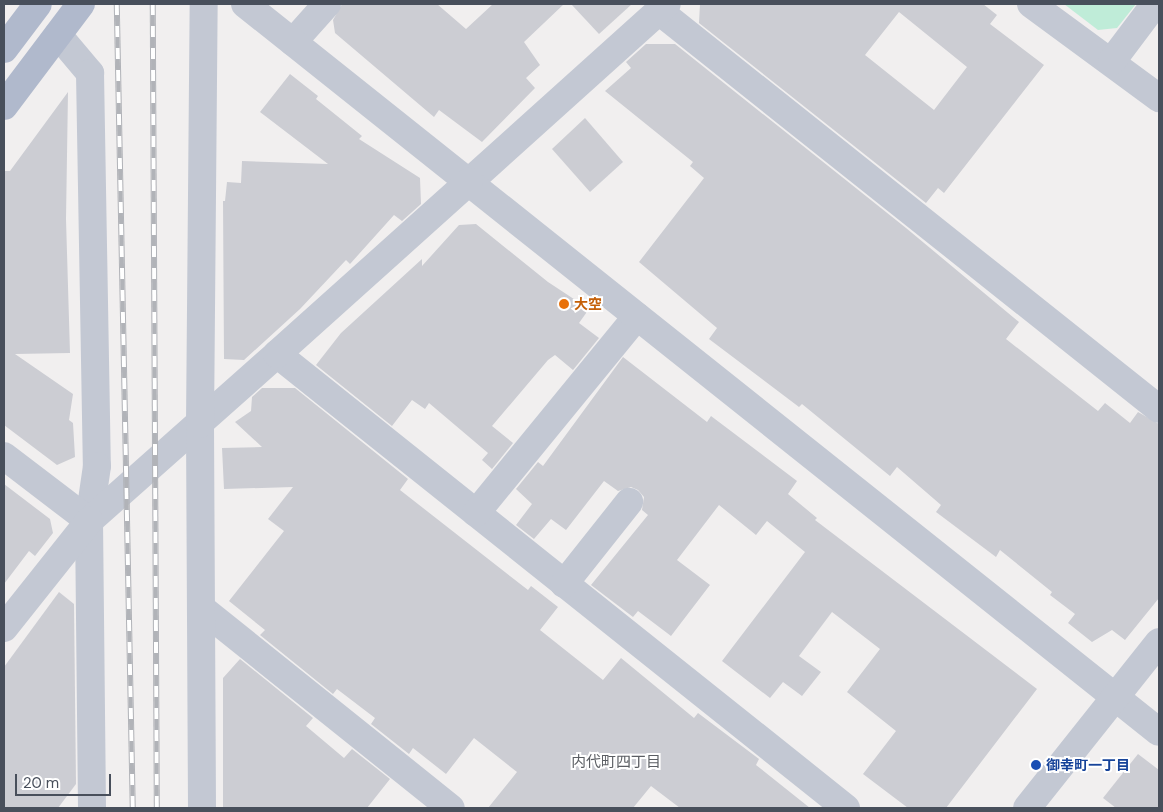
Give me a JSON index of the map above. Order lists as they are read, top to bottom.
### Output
{
  "districts": ["内代町四丁目"],
  "places": ["大空", "御幸町一丁目"],
  "scale_bar": "20 m"
}
